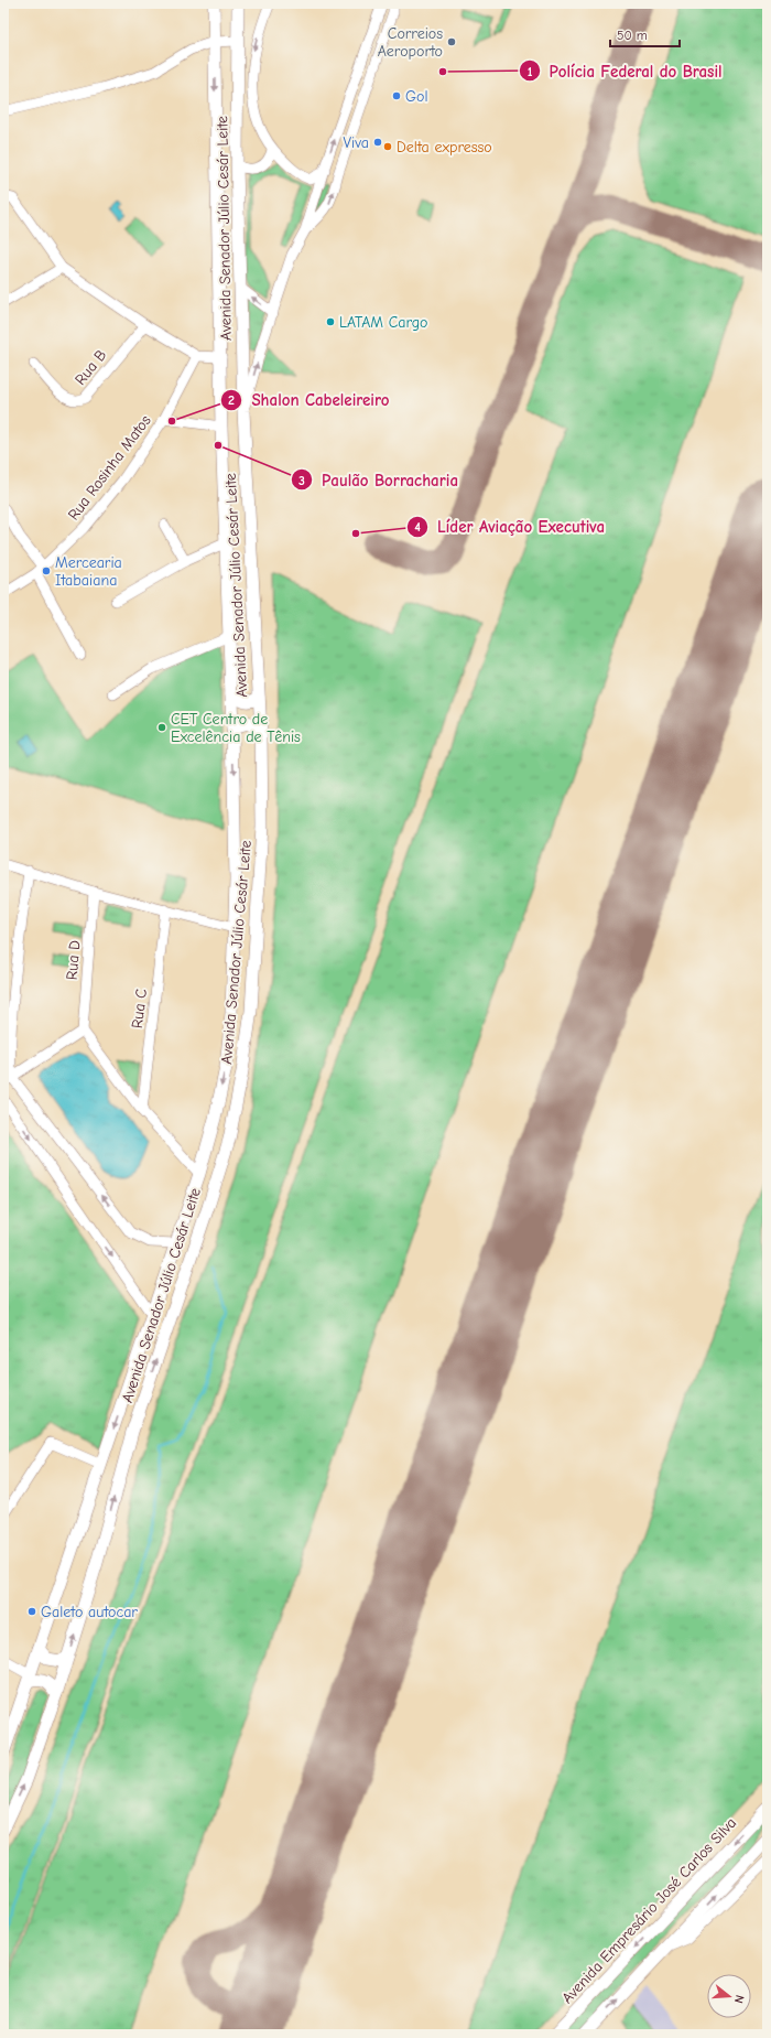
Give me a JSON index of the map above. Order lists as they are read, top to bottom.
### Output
{
  "streets": {
    "main road": ["Avenida Senador Júlio Cesár Leite", "Avenida Empresário José Carlos Silva"],
    "street": [
      "Rua B",
      "Rua Rosinha Matos",
      "Rua D",
      "Rua C"
    ]
  },
  "places": [
    "Correios Aeroporto",
    "Polícia Federal do Brasil",
    "Gol",
    "Viva",
    "Delta expresso",
    "LATAM Cargo",
    "Shalon Cabeleireiro",
    "Paulão Borracharia",
    "Líder Aviação Executiva",
    "Mercearia Itabaiana",
    "CET Centro de Excelência de Tênis",
    "Galeto autocar"
  ],
  "scale_bar": "50 m",
  "north": "right"
}
